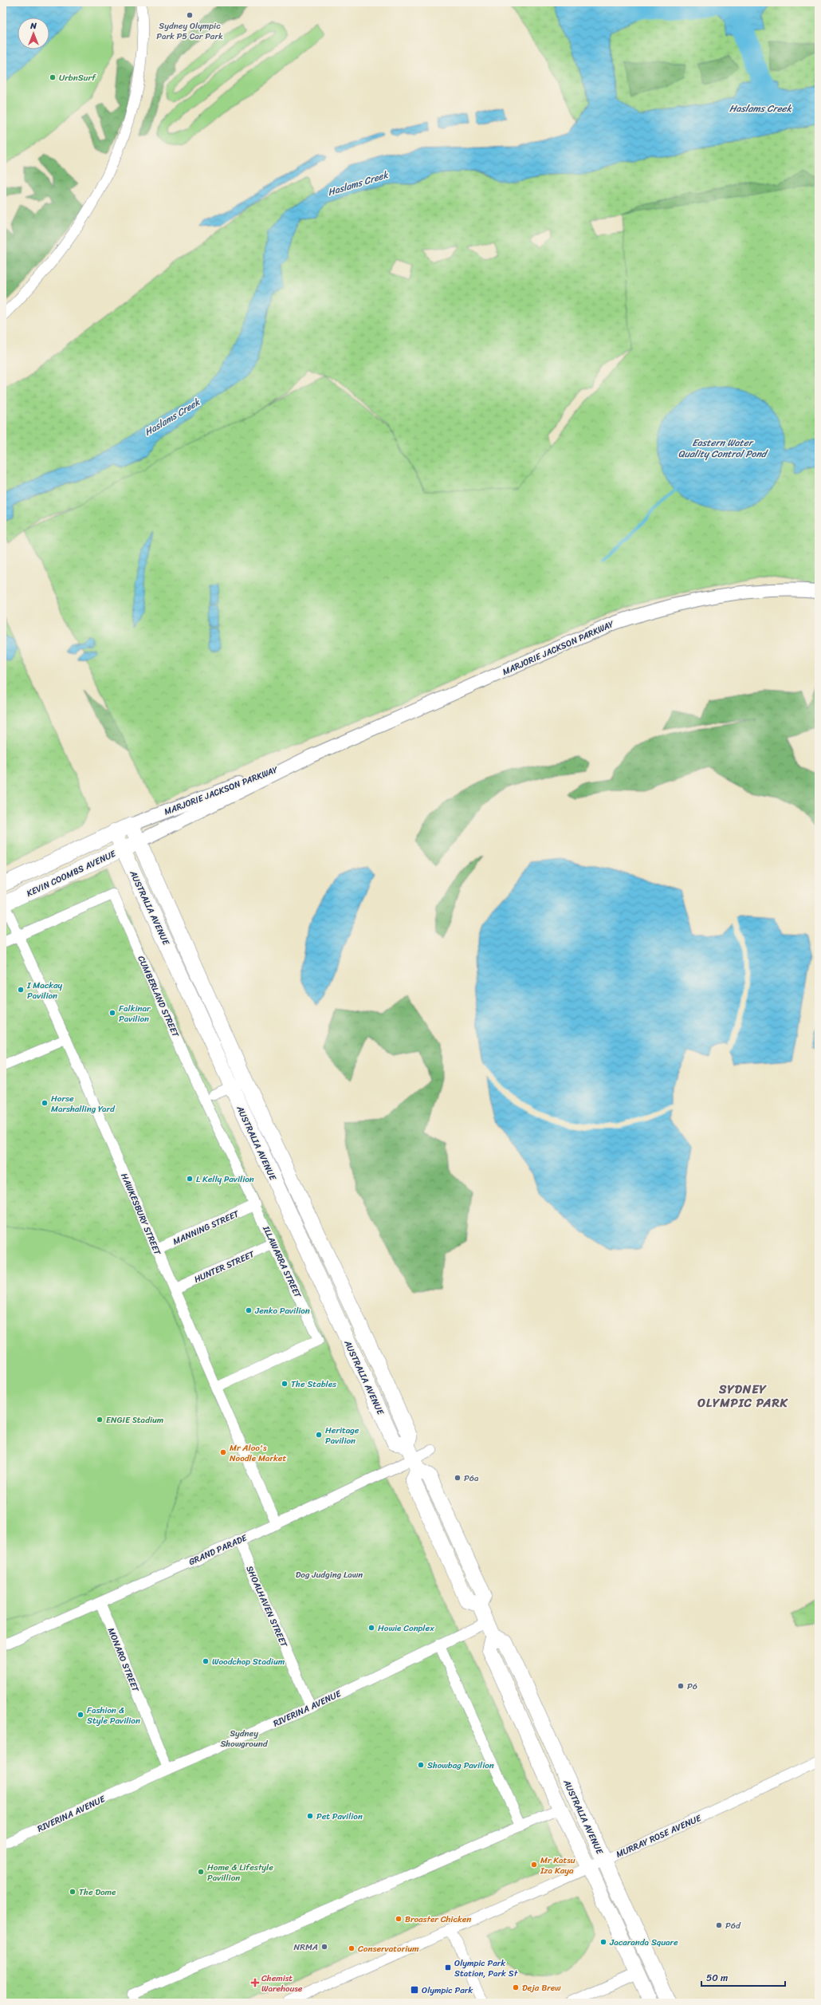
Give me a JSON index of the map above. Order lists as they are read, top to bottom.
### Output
{
  "streets": {
    "main road": ["KEVIN COOMBS AVENUE", "AUSTRALIA AVENUE"],
    "street": [
      "MARJORIE JACKSON PARKWAY",
      "CUMBERLAND STREET",
      "HAWKESBURY STREET",
      "MANNING STREET",
      "ILLAWARRA STREET",
      "HUNTER STREET",
      "GRAND PARADE",
      "SHOALHAVEN STREET",
      "MONARO STREET",
      "RIVERINA AVENUE",
      "MURRAY ROSE AVENUE"
    ]
  },
  "crossings": [
    ["MARJORIE JACKSON PARKWAY", "KEVIN COOMBS AVENUE"],
    ["MARJORIE JACKSON PARKWAY", "AUSTRALIA AVENUE"],
    ["KEVIN COOMBS AVENUE", "AUSTRALIA AVENUE"],
    ["KEVIN COOMBS AVENUE", "HAWKESBURY STREET"],
    ["AUSTRALIA AVENUE", "GRAND PARADE"],
    ["AUSTRALIA AVENUE", "RIVERINA AVENUE"],
    ["AUSTRALIA AVENUE", "MURRAY ROSE AVENUE"],
    ["CUMBERLAND STREET", "HAWKESBURY STREET"],
    ["CUMBERLAND STREET", "ILLAWARRA STREET"],
    ["HAWKESBURY STREET", "MANNING STREET"],
    ["HAWKESBURY STREET", "ILLAWARRA STREET"],
    ["HAWKESBURY STREET", "HUNTER STREET"],
    ["HAWKESBURY STREET", "GRAND PARADE"],
    ["MANNING STREET", "ILLAWARRA STREET"],
    ["ILLAWARRA STREET", "HUNTER STREET"],
    ["GRAND PARADE", "SHOALHAVEN STREET"],
    ["GRAND PARADE", "MONARO STREET"],
    ["SHOALHAVEN STREET", "RIVERINA AVENUE"],
    ["MONARO STREET", "RIVERINA AVENUE"]
  ],
  "districts": ["SYDNEY OLYMPIC PARK"],
  "water": ["Haslams Creek", "Eastern Water Quality Control Pond"],
  "parks": ["Dog Judging Lawn", "Sydney Showground"],
  "places": {
    "other": [
      "Sydney Olympic Park P5 Car Park",
      "UrbnSurf",
      "I Mackay Pavilion",
      "Falkinar Pavilion",
      "Horse Marshalling Yard",
      "L Kelly Pavilion",
      "Jenko Pavilion",
      "The Stables",
      "ENGIE Stadium",
      "Heritage Pavilion",
      "Mr Aloo's Noodle Market",
      "P6a",
      "Howie Conplex",
      "Woodchop Stadium",
      "P6",
      "Fashion & Style Pavilion",
      "Showbag Pavilion",
      "Pet Pavilion",
      "Mr Katsu Iza Kaya",
      "Home & Lifestyle Pavillion",
      "The Dome",
      "Broaster Chicken",
      "P6d",
      "Jacaranda Square",
      "NRMA",
      "Conservatorium",
      "Deja Brew"
    ],
    "transit": ["Olympic Park Station, Park St", "Olympic Park"],
    "health": ["Chemist Warehouse"]
  },
  "scale_bar": "50 m",
  "north": "top"
}
